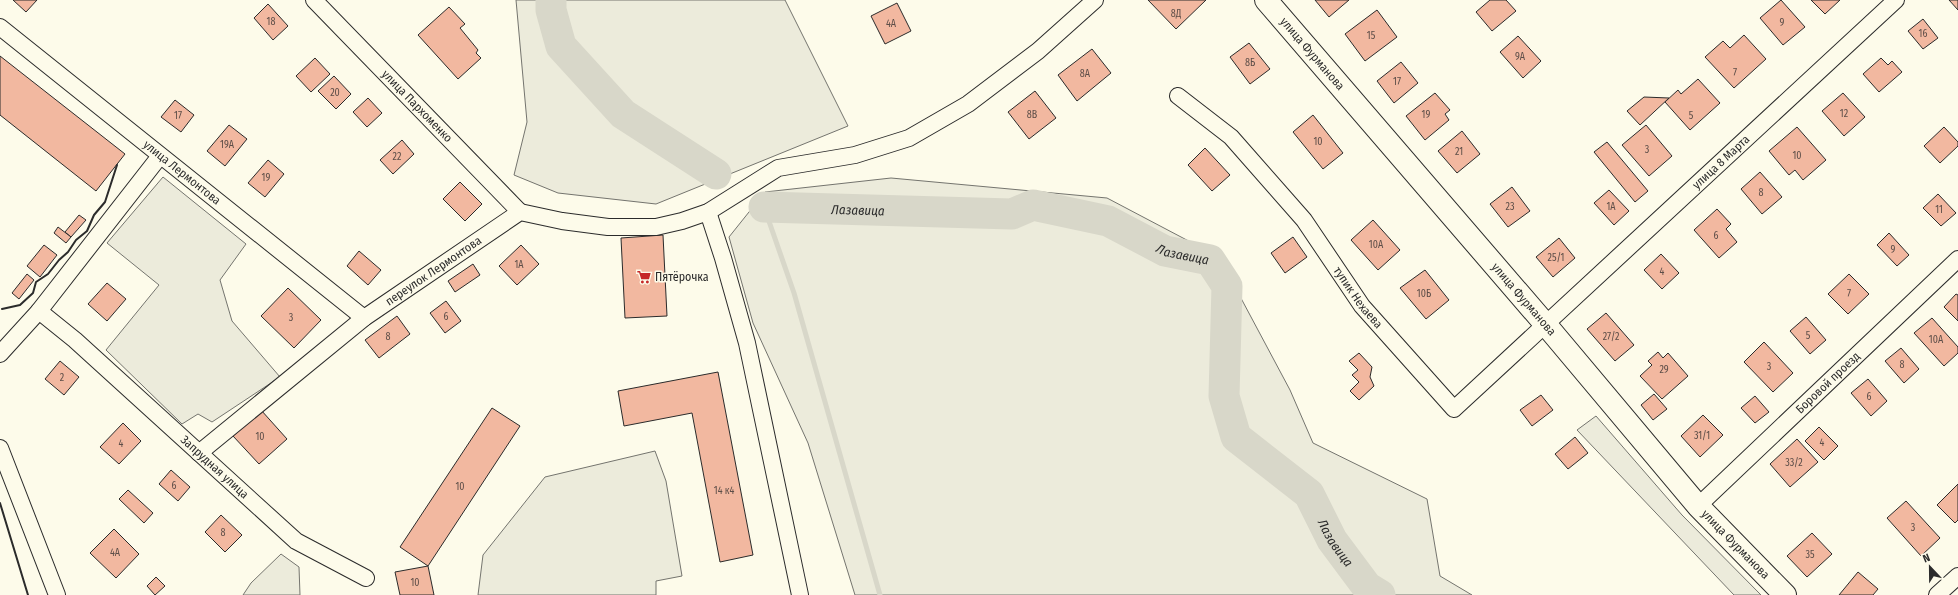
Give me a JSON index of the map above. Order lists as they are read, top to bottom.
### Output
{
  "streets": {
    "main road": ["улица Фурманова"],
    "street": [
      "улица Пархоменко",
      "улица 8 Марта",
      "улица Лермонтова",
      "переулок Лермонтова",
      "тупик Нехаева",
      "Боровой проезд",
      "Запрудная улица"
    ]
  },
  "crossings": [
    ["улица Фурманова", "улица 8 Марта"],
    ["улица Фурманова", "тупик Нехаева"],
    ["улица Фурманова", "Боровой проезд"],
    ["улица Пархоменко", "переулок Лермонтова"],
    ["улица 8 Марта", "тупик Нехаева"],
    ["улица Лермонтова", "переулок Лермонтова"],
    ["переулок Лермонтова", "Запрудная улица"]
  ],
  "water": ["Лазавица"],
  "places": {
    "supermarket": ["Пятёрочка"]
  },
  "house_numbers": [
    "8Д",
    "18",
    "9",
    "4А",
    "16",
    "15",
    "9А",
    "8Б",
    "7",
    "8А",
    "17",
    "20",
    "12",
    "8В",
    "19",
    "17",
    "5",
    "10",
    "19А",
    "3",
    "21",
    "10",
    "22",
    "19",
    "8",
    "23",
    "1А",
    "11",
    "6",
    "10А",
    "9",
    "25/1",
    "1А",
    "4",
    "10Б",
    "7",
    "6",
    "3",
    "5",
    "8",
    "27/2",
    "10А",
    "8",
    "3",
    "29",
    "2",
    "6",
    "31/1",
    "10",
    "4",
    "4",
    "33/2",
    "6",
    "10",
    "14 к4",
    "3",
    "8",
    "4А",
    "35",
    "10"
  ],
  "north": "top"
}
